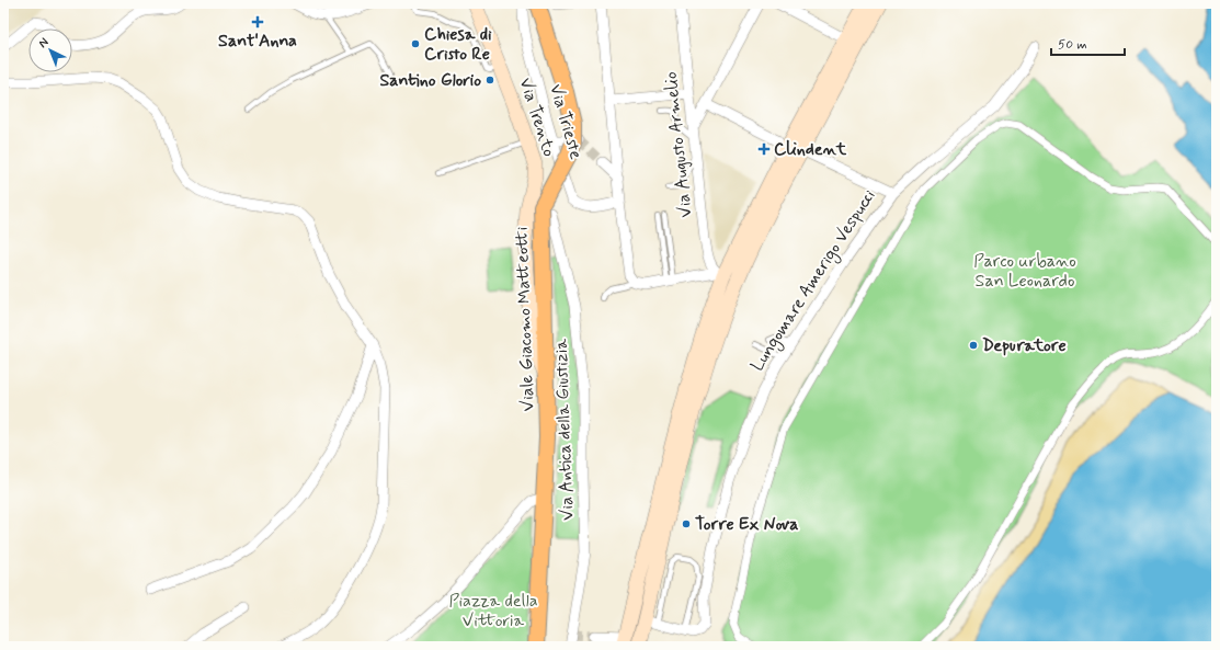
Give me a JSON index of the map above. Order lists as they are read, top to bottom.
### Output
{
  "streets": {
    "main road": ["Via Trento", "Viale Giacomo Matteotti"],
    "street": [
      "Via Trieste",
      "Via Augusto Armelio",
      "Lungomare Amerigo Vespucci",
      "Via Antica della Giustizia"
    ]
  },
  "crossings": [
    ["Via Trento", "Viale Giacomo Matteotti"]
  ],
  "parks": ["Parco urbano San Leonardo", "Piazza della Vittoria"],
  "places": {
    "health": ["Sant'Anna", "Clindent"],
    "other": [
      "Chiesa di Cristo Re",
      "Santino Glorio",
      "Depuratore",
      "Torre Ex Nova"
    ]
  },
  "scale_bar": "50 m",
  "north": "top left"
}
